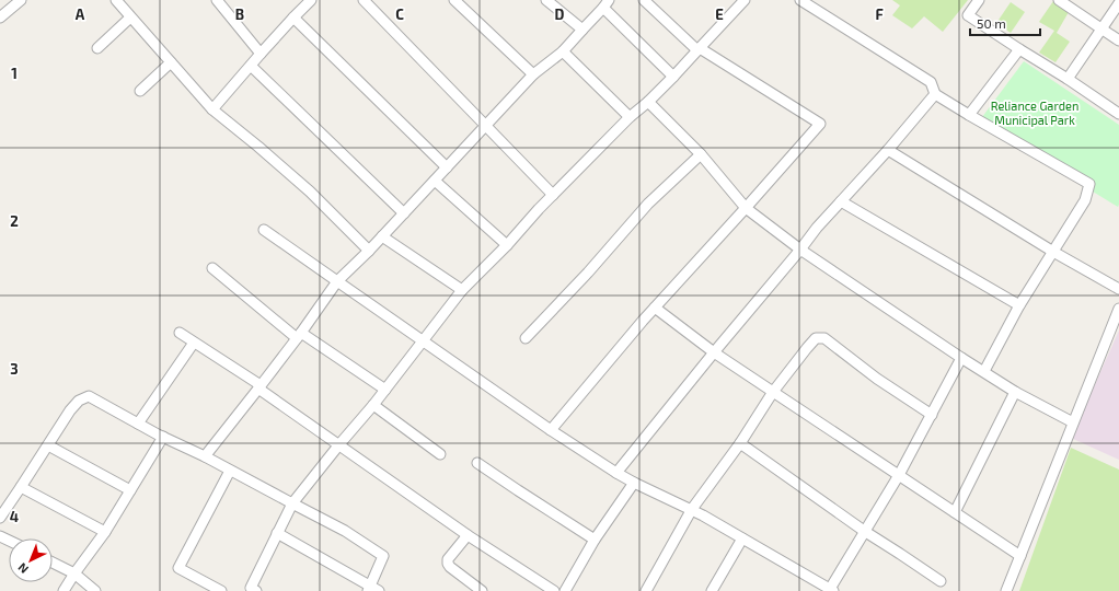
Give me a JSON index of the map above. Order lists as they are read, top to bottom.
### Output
{
  "parks": ["Reliance Garden Municipal Park"],
  "scale_bar": "50 m",
  "north": "bottom left",
  "grid": {
    "columns": [
      "A",
      "B",
      "C",
      "D",
      "E",
      "F"
    ],
    "rows": [
      "1",
      "2",
      "3",
      "4"
    ]
  }
}
